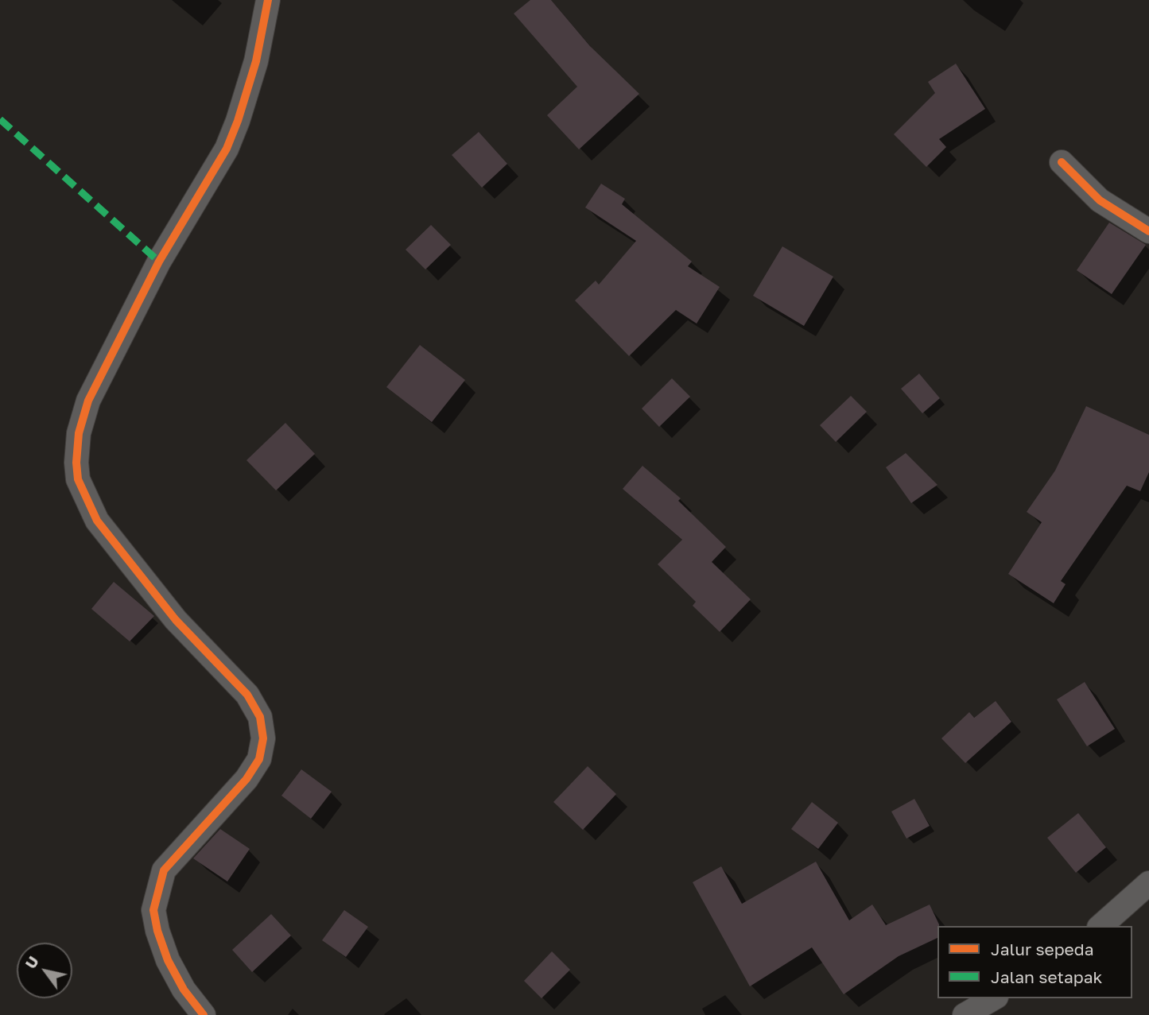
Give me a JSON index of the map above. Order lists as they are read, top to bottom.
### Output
{
  "legend": ["Jalur sepeda", "Jalan setapak"],
  "north": "top left"
}
